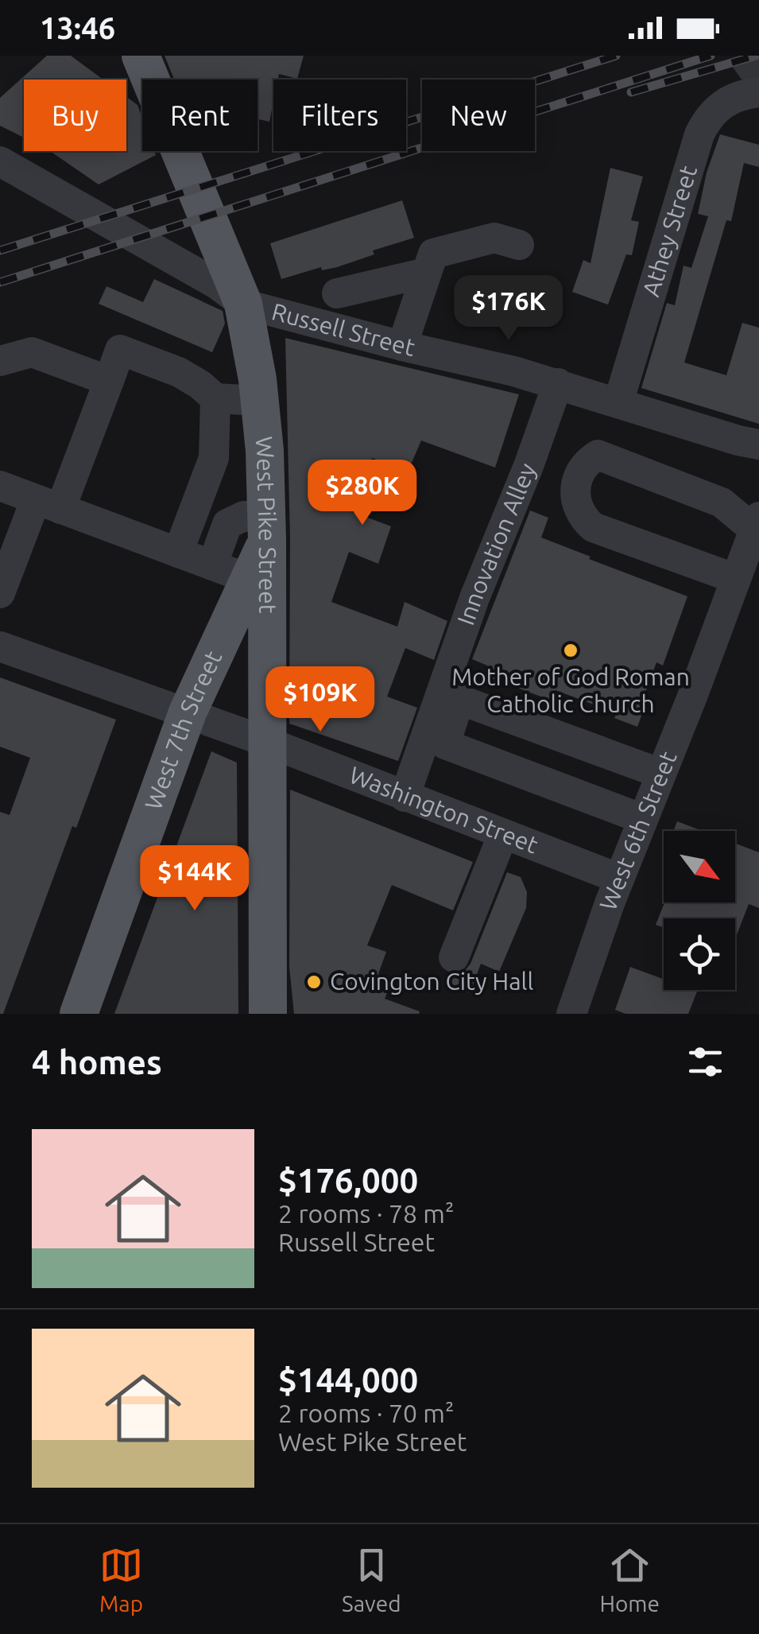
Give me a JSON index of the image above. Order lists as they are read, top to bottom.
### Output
{
  "streets": {
    "main road": ["West Pike Street", "West 7th Street"],
    "street": [
      "Athey Street",
      "Russell Street",
      "Innovation Alley",
      "Washington Street",
      "West 6th Street"
    ]
  },
  "crossings": [
    ["Athey Street", "Russell Street"],
    ["Russell Street", "West Pike Street"],
    ["Russell Street", "Innovation Alley"],
    ["West Pike Street", "West 7th Street"],
    ["West Pike Street", "Washington Street"],
    ["Innovation Alley", "Washington Street"],
    ["West 7th Street", "Washington Street"],
    ["Washington Street", "West 6th Street"]
  ],
  "places": ["Mother of God Roman Catholic Church", "Covington City Hall"],
  "north": "bottom right",
  "page": {
    "status": "13:46",
    "chip": [
      "Buy",
      "Rent",
      "Filters",
      "New"
    ],
    "price": [
      "$176K",
      "$280K",
      "$109K",
      "$144K"
    ],
    "heading": "4 homes",
    "list": [
      {
        "name": "$176,000",
        "note": "2 rooms · 78 m² · Russell Street"
      },
      {
        "name": "$144,000",
        "note": "2 rooms · 70 m² · West Pike Street"
      }
    ],
    "tabs": ["Map", "Saved", "Home"]
  }
}
